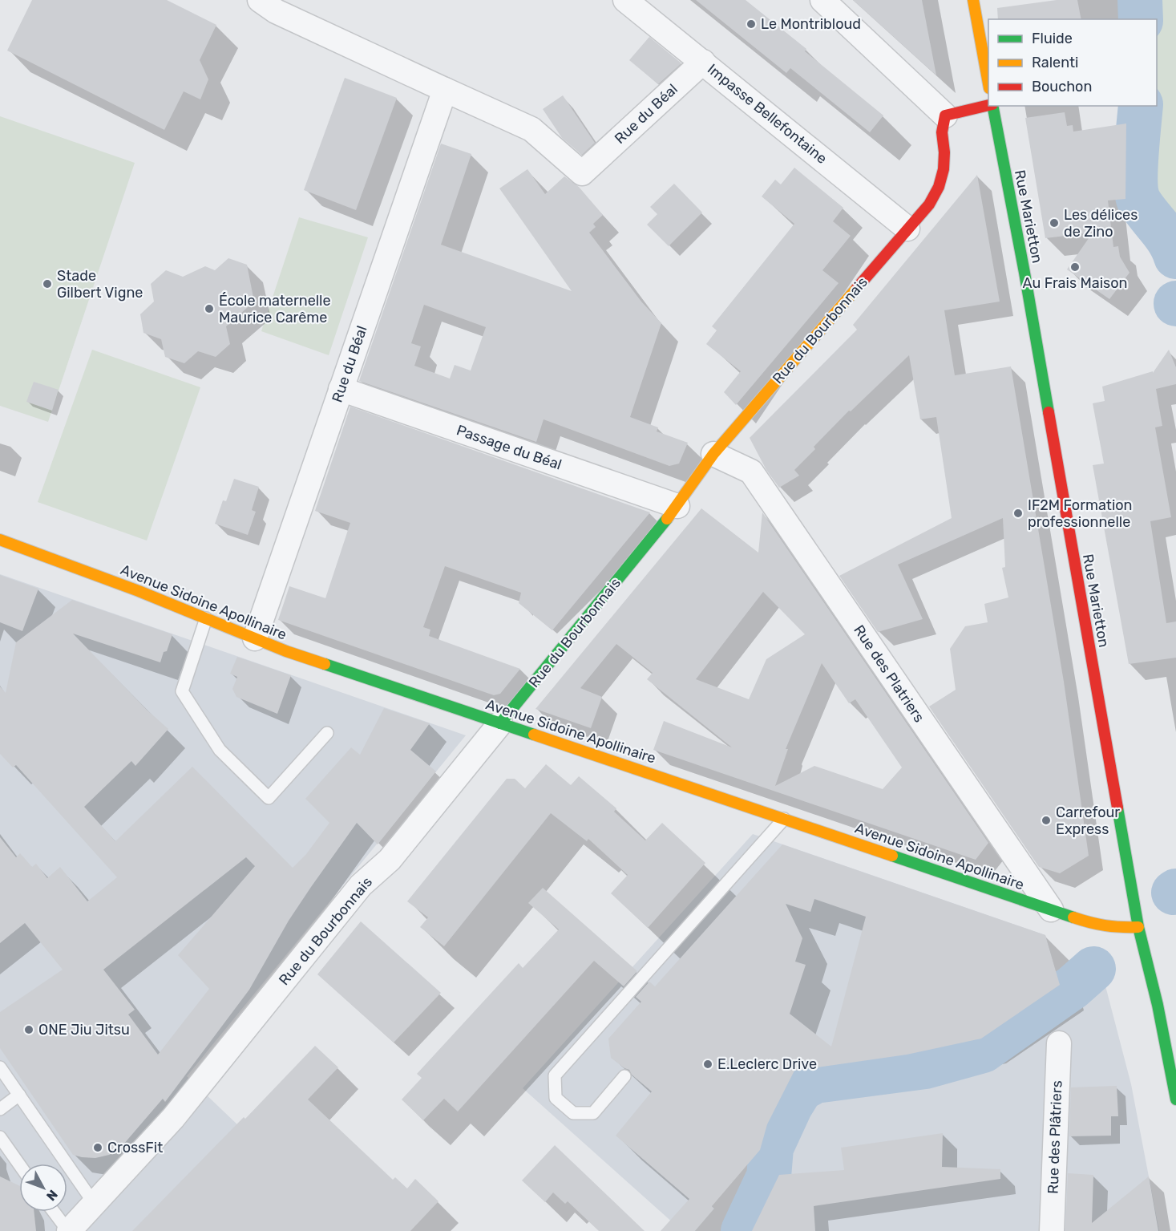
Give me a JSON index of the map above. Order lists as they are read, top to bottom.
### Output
{
  "streets": {
    "main road": ["Rue Marietton", "Rue du Bourbonnais", "Avenue Sidoine Apollinaire"],
    "street": [
      "Rue du Béal",
      "Impasse Bellefontaine",
      "Passage du Béal",
      "Rue des Platriers",
      "Rue des Plâtriers"
    ]
  },
  "crossings": [
    ["Rue du Béal", "Impasse Bellefontaine"],
    ["Rue du Béal", "Passage du Béal"],
    ["Rue du Béal", "Avenue Sidoine Apollinaire"],
    ["Impasse Bellefontaine", "Rue du Bourbonnais"],
    ["Rue Marietton", "Avenue Sidoine Apollinaire"],
    ["Rue du Bourbonnais", "Passage du Béal"],
    ["Rue du Bourbonnais", "Avenue Sidoine Apollinaire"],
    ["Rue du Bourbonnais", "Rue des Platriers"],
    ["Avenue Sidoine Apollinaire", "Rue des Platriers"]
  ],
  "places": [
    "Le Montribloud",
    "Les délices de Zino",
    "Au Frais Maison",
    "Stade Gilbert Vigne",
    "École maternelle Maurice Carême",
    "IF2M Formation professionnelle",
    "Carrefour Express",
    "ONE Jiu Jitsu",
    "E.Leclerc Drive",
    "CrossFit"
  ],
  "legend": ["Fluide", "Ralenti", "Bouchon"],
  "north": "bottom right"
}
